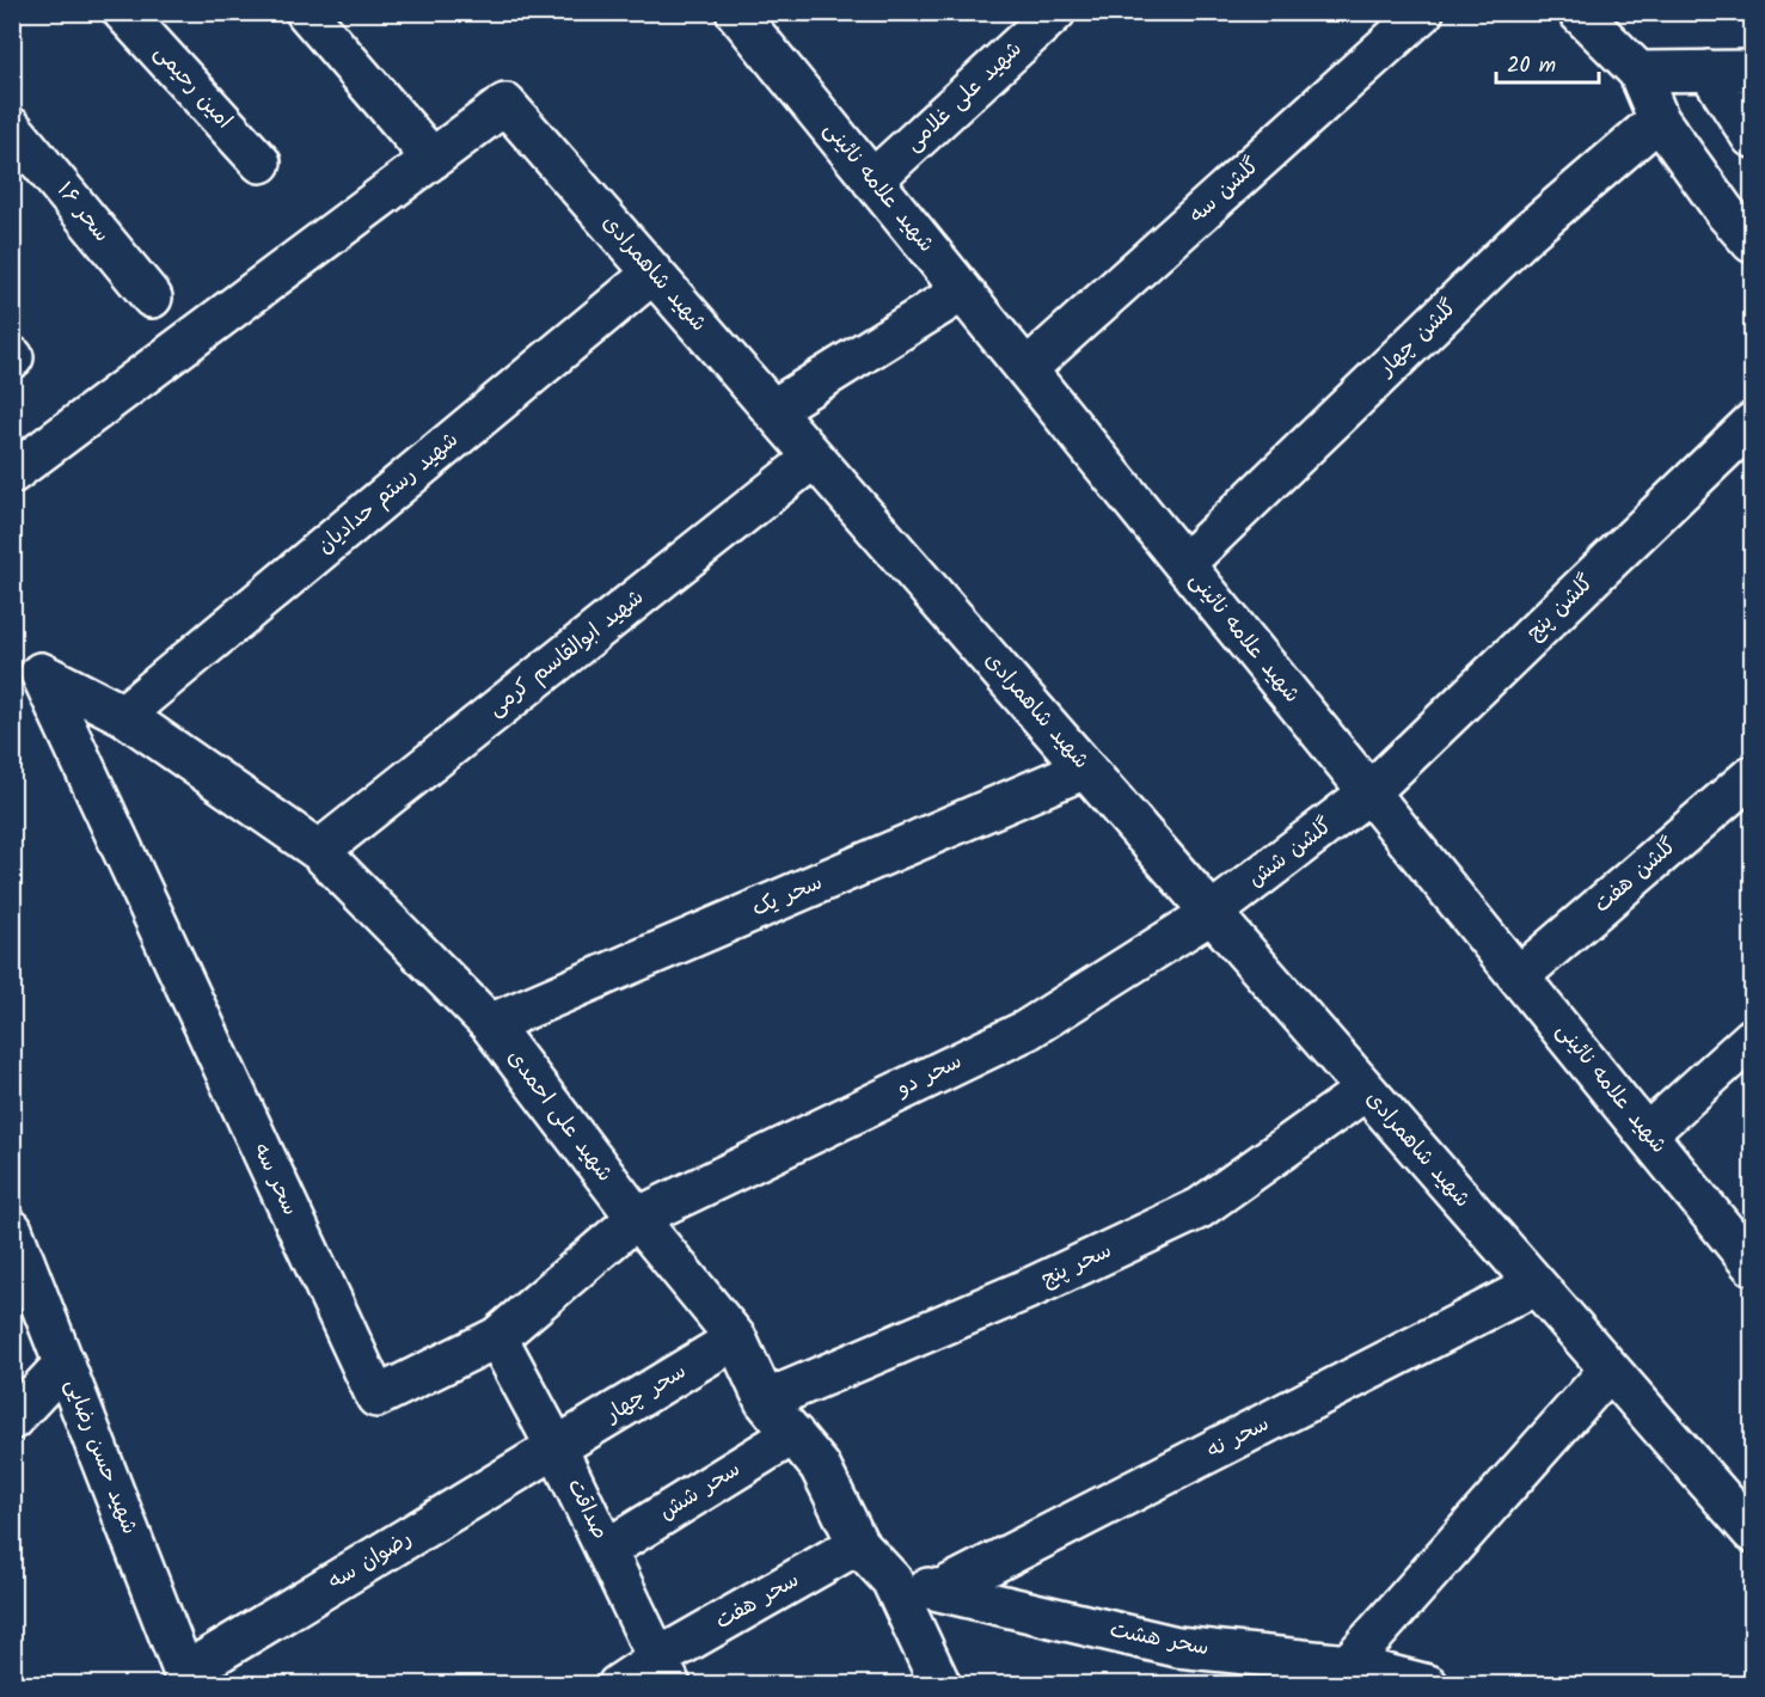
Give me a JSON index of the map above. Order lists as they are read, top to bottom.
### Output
{
  "streets": {
    "street": [
      "امین رحیمی",
      "شهید علی غلامی",
      "شهید علامه‌ نائینی",
      "گلشن سه",
      "سحر ۱۶",
      "شهید شاهمرادی",
      "گلشن چهار",
      "شهید رستم حدادیان",
      "گلشن پنج",
      "شهید ابوالقاسم کرمی",
      "گلشن شش",
      "گلشن هفت",
      "سحر یک",
      "سحر دو",
      "شهید علی احمدی",
      "سحر سه",
      "سحر پنج",
      "سحر چهار",
      "سحر نه",
      "شهید حسن رضایی",
      "سحر شش",
      "صداقت",
      "رضوان سه",
      "سحر هفت",
      "سحر هشت"
    ]
  },
  "crossings": [
    ["شهید علی غلامی", "شهید علامه‌ نائینی"],
    ["شهید علامه‌ نائینی", "گلشن سه"],
    ["شهید علامه‌ نائینی", "گلشن چهار"],
    ["شهید علامه‌ نائینی", "گلشن پنج"],
    ["شهید علامه‌ نائینی", "گلشن شش"],
    ["شهید علامه‌ نائینی", "گلشن هفت"],
    ["شهید شاهمرادی", "شهید رستم حدادیان"],
    ["شهید شاهمرادی", "شهید ابوالقاسم کرمی"],
    ["شهید شاهمرادی", "گلشن شش"],
    ["شهید شاهمرادی", "سحر یک"],
    ["شهید شاهمرادی", "سحر دو"],
    ["شهید شاهمرادی", "سحر پنج"],
    ["شهید شاهمرادی", "سحر نه"],
    ["شهید رستم حدادیان", "شهید علی احمدی"],
    ["گلشن پنج", "گلشن شش"],
    ["شهید ابوالقاسم کرمی", "شهید علی احمدی"],
    ["گلشن شش", "سحر دو"],
    ["سحر یک", "شهید علی احمدی"],
    ["سحر دو", "شهید علی احمدی"],
    ["سحر دو", "سحر سه"],
    ["شهید علی احمدی", "سحر سه"],
    ["شهید علی احمدی", "سحر پنج"],
    ["شهید علی احمدی", "سحر چهار"],
    ["شهید علی احمدی", "سحر شش"],
    ["شهید علی احمدی", "سحر هفت"],
    ["شهید علی احمدی", "سحر هشت"],
    ["سحر سه", "صداقت"],
    ["سحر چهار", "صداقت"],
    ["سحر چهار", "رضوان سه"],
    ["سحر نه", "سحر هشت"],
    ["شهید حسن رضایی", "رضوان سه"],
    ["سحر شش", "صداقت"],
    ["صداقت", "رضوان سه"],
    ["صداقت", "سحر هفت"]
  ],
  "scale_bar": "20 m"
}
